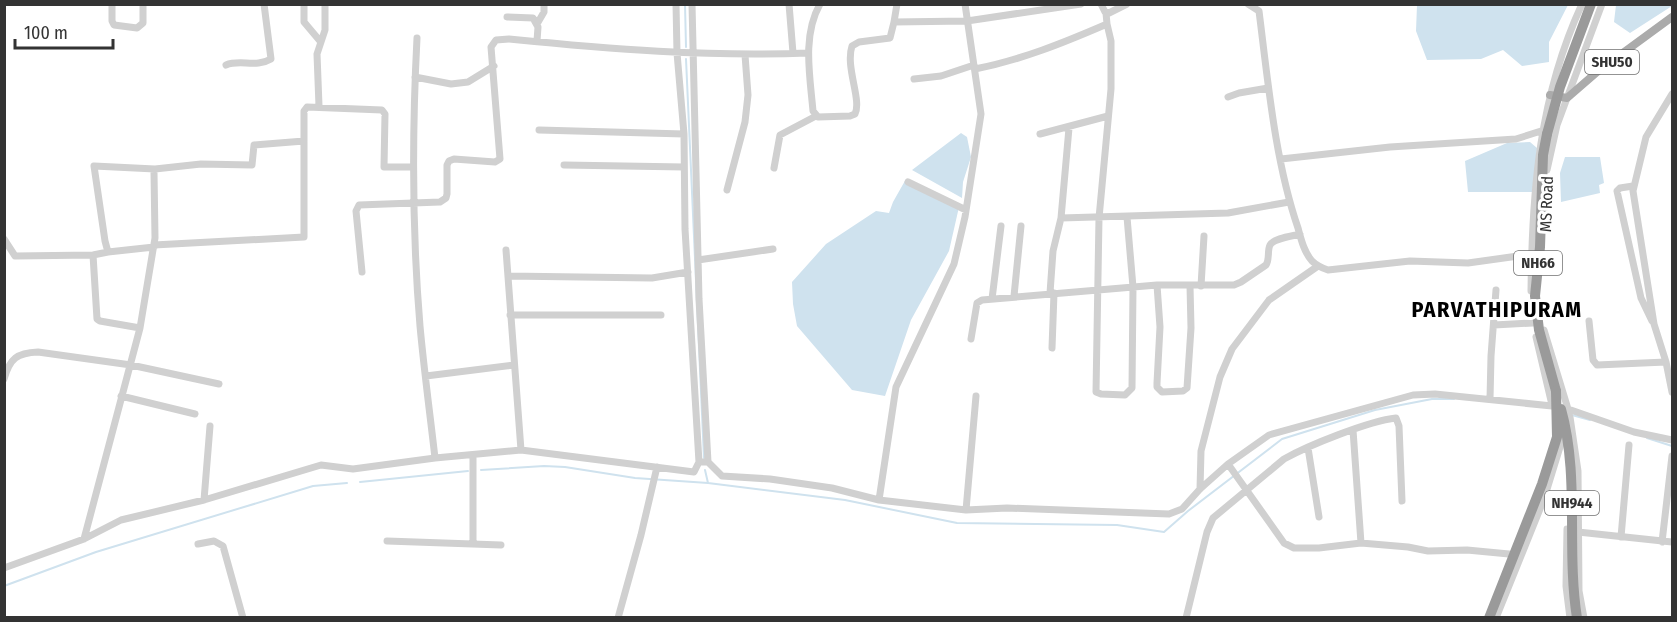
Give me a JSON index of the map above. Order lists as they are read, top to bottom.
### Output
{
  "streets": {
    "highway": ["NH66", "NH944"],
    "main road": ["SHU50"],
    "street": ["MS Road"]
  },
  "crossings": [
    ["SHU50", "MS Road"],
    ["NH66", "NH944"]
  ],
  "districts": ["PARVATHIPURAM"],
  "scale_bar": "100 m"
}
